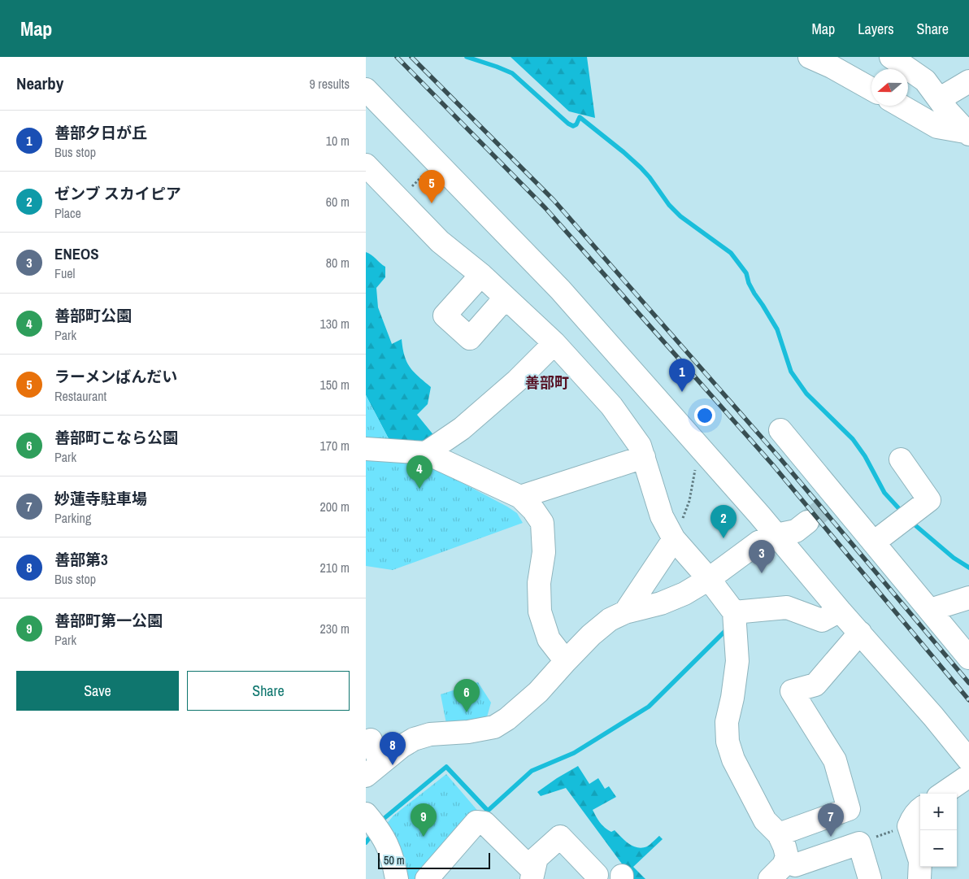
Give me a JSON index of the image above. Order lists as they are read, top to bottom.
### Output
{
  "districts": ["善部町"],
  "scale_bar": "50 m",
  "north": "left",
  "page": {
    "header": "Map",
    "nav": ["Map", "Layers", "Share"],
    "heading": ["Nearby", "9 results"],
    "list": [
      {
        "mark": "1",
        "name": "善部夕日が丘",
        "note": "Bus stop",
        "value": "10 m"
      },
      {
        "mark": "2",
        "name": "ゼンブ スカイピア",
        "note": "Place",
        "value": "60 m"
      },
      {
        "mark": "3",
        "name": "ENEOS",
        "note": "Fuel",
        "value": "80 m"
      },
      {
        "mark": "4",
        "name": "善部町公園",
        "note": "Park",
        "value": "130 m"
      },
      {
        "mark": "5",
        "name": "ラーメンばんだい",
        "note": "Restaurant",
        "value": "150 m"
      },
      {
        "mark": "6",
        "name": "善部町こなら公園",
        "note": "Park",
        "value": "170 m"
      },
      {
        "mark": "7",
        "name": "妙蓮寺駐車場",
        "note": "Parking",
        "value": "200 m"
      },
      {
        "mark": "8",
        "name": "善部第3",
        "note": "Bus stop",
        "value": "210 m"
      },
      {
        "mark": "9",
        "name": "善部町第一公園",
        "note": "Park",
        "value": "230 m"
      }
    ],
    "pins": [
      "5",
      "1",
      "4",
      "2",
      "3",
      "6",
      "8",
      "7",
      "9"
    ],
    "buttons": ["Save", "Share"],
    "map_buttons": ["+", "−"],
    "scale": "50 m"
  }
}
